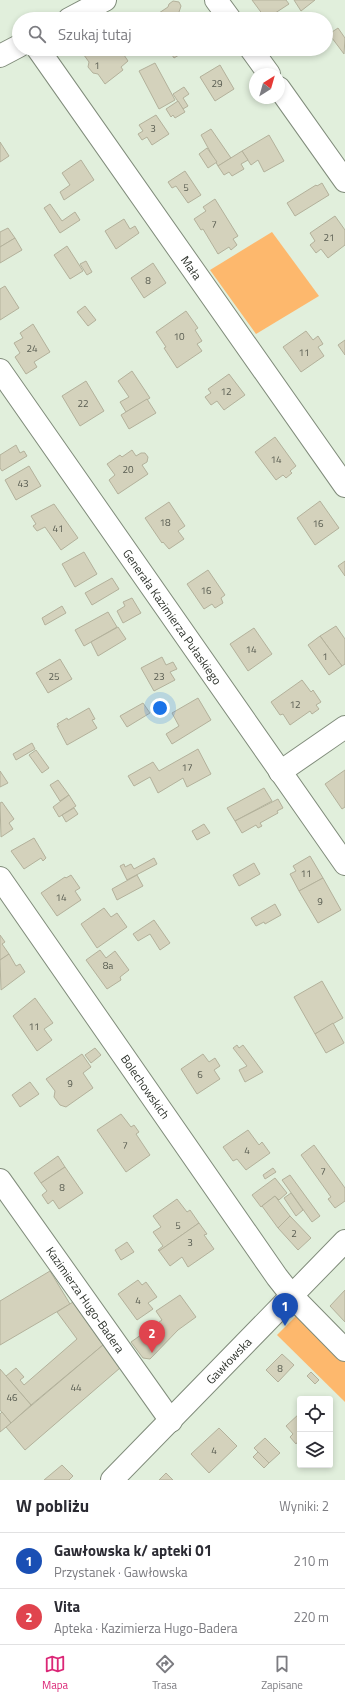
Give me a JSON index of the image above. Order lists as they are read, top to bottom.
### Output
{
  "streets": {
    "street": [
      "Mała",
      "Generała Kazimierza Pułaskiego",
      "Bolechowskich",
      "Kazimierza Hugo-Badera",
      "Gawłowska"
    ]
  },
  "crossings": [
    ["Bolechowskich", "Gawłowska"],
    ["Kazimierza Hugo-Badera", "Gawłowska"]
  ],
  "house_numbers": [
    "1",
    "29",
    "3",
    "5",
    "7",
    "21",
    "8",
    "10",
    "24",
    "11",
    "12",
    "22",
    "14",
    "20",
    "43",
    "18",
    "16",
    "41",
    "16",
    "14",
    "1",
    "25",
    "23",
    "12",
    "17",
    "11",
    "14",
    "9",
    "8a",
    "11",
    "6",
    "9",
    "7",
    "4",
    "7",
    "8",
    "5",
    "2",
    "3",
    "4",
    "8",
    "44",
    "46",
    "4"
  ],
  "north": "top right",
  "page": {
    "search": "Szukaj tutaj",
    "pins": ["1", "2"],
    "heading": ["W pobliżu", "Wyniki: 2"],
    "list": [
      {
        "mark": "1",
        "name": "Gawłowska k/ apteki 01",
        "note": "Przystanek · Gawłowska",
        "value": "210 m"
      },
      {
        "mark": "2",
        "name": "Vita",
        "note": "Apteka · Kazimierza Hugo-Badera",
        "value": "220 m"
      }
    ],
    "nav": ["Mapa", "Trasa", "Zapisane"]
  }
}
